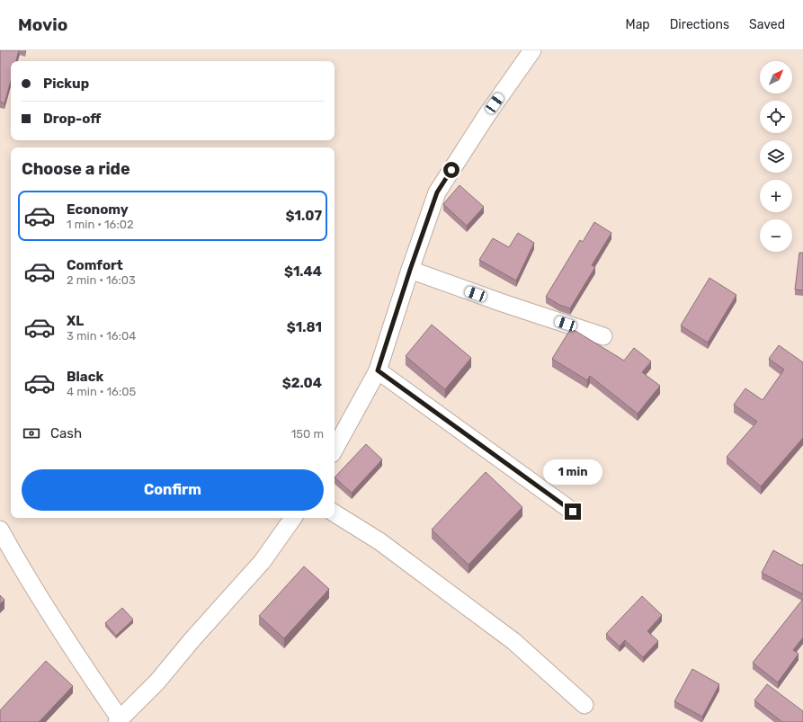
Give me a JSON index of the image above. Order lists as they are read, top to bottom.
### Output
{
  "north": "top right",
  "page": {
    "header": "Movio",
    "nav": ["Map", "Directions", "Saved"],
    "map_buttons": ["+", "−"],
    "banner": ["Pickup", "Drop-off"],
    "heading": "Choose a ride",
    "list": [
      {
        "name": "Economy",
        "note": "1 min · 16:02",
        "value": "$1.07"
      },
      {
        "name": "Comfort",
        "note": "2 min · 16:03",
        "value": "$1.44"
      },
      {
        "name": "XL",
        "note": "3 min · 16:04",
        "value": "$1.81"
      },
      {
        "name": "Black",
        "note": "4 min · 16:05",
        "value": "$2.04"
      }
    ],
    "pay": ["Cash", "150 m"],
    "bubble": "1 min",
    "buttons": "Confirm"
  }
}
